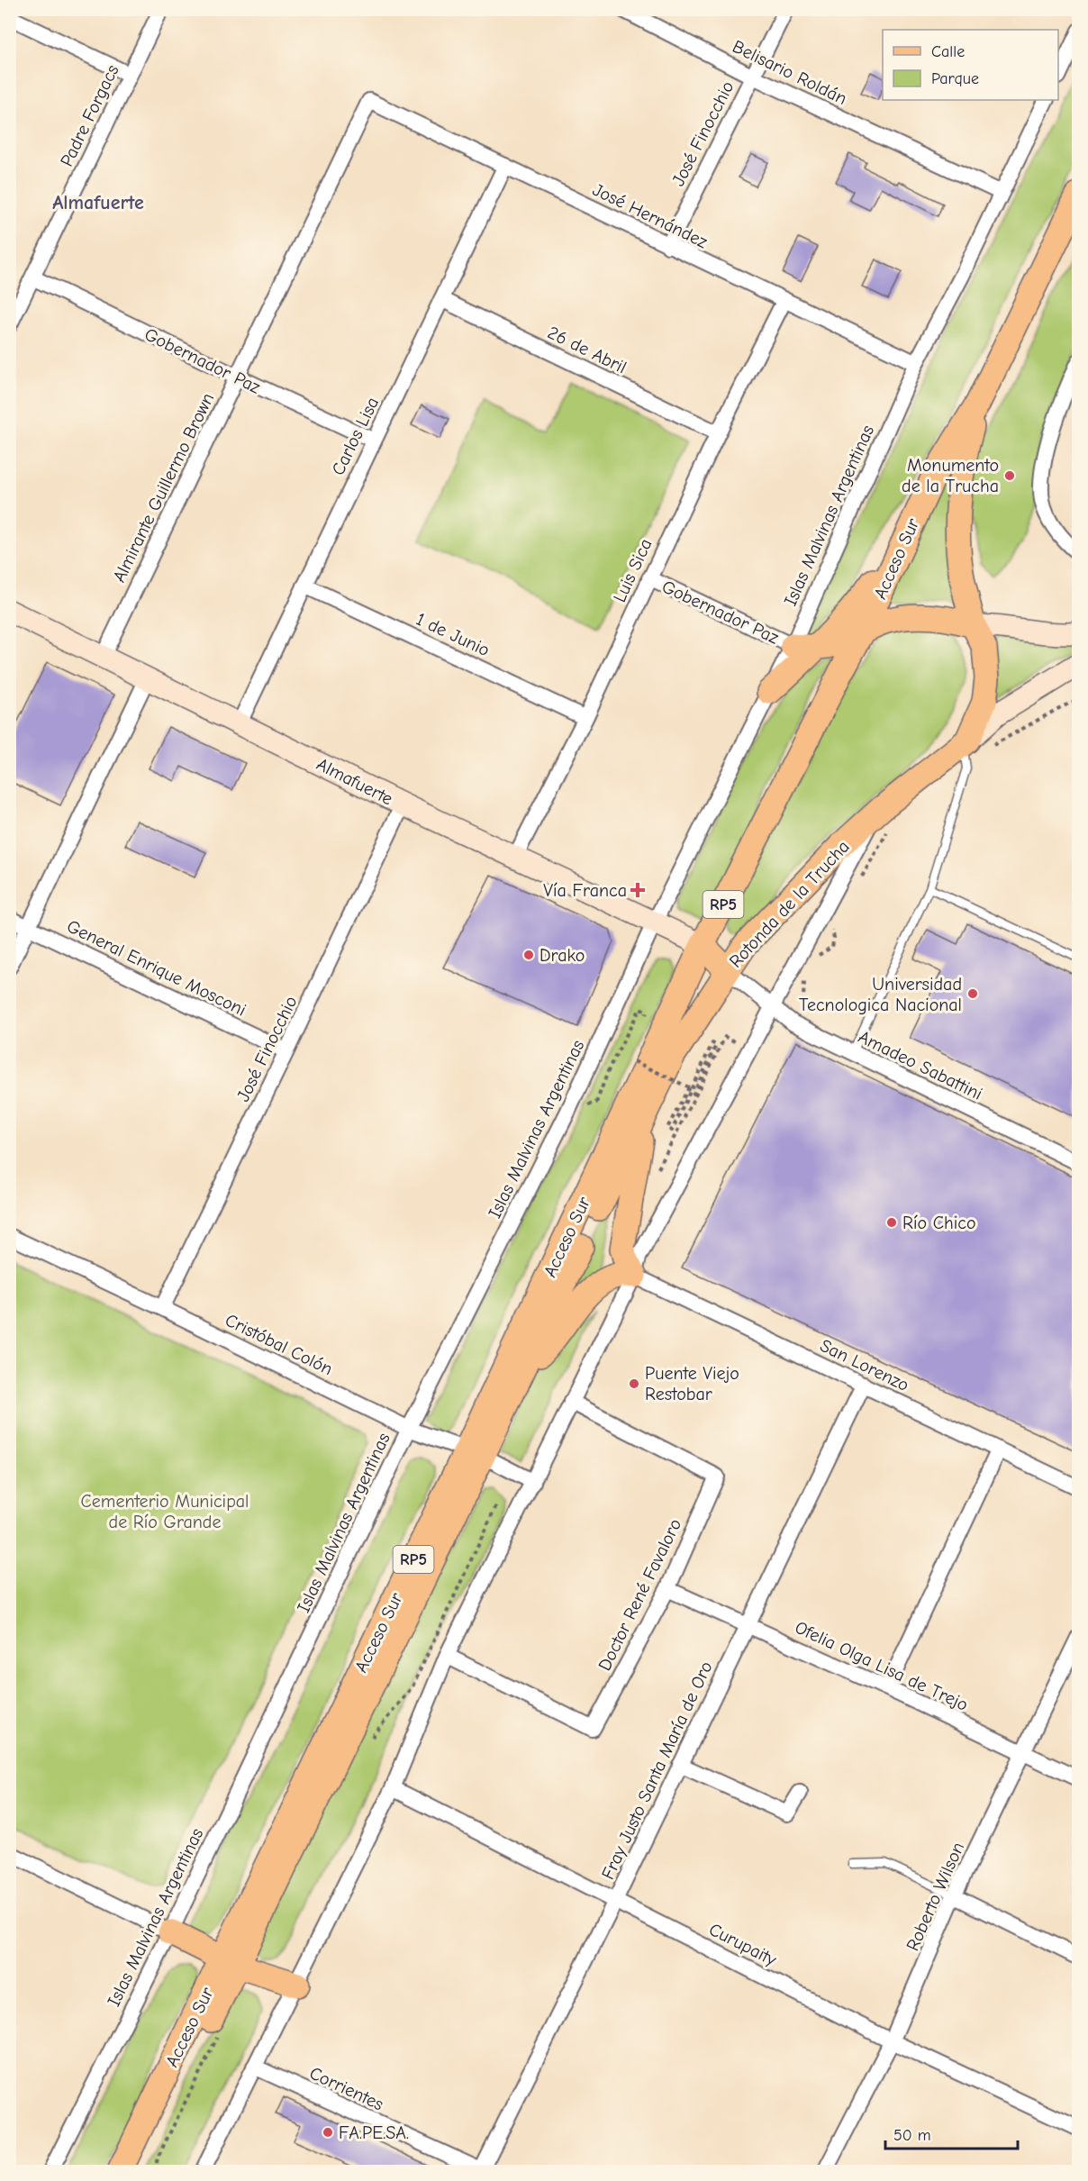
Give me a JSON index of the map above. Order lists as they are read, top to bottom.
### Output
{
  "streets": {
    "main road": ["Acceso Sur", "Rotonda de la Trucha", "RP5"],
    "street": [
      "Belisario Roldán",
      "Padre Forgacs",
      "José Finocchio",
      "José Hernández",
      "26 de Abril",
      "Gobernador Paz",
      "Carlos Lisa",
      "Almirante Guillermo Brown",
      "Islas Malvinas Argentinas",
      "Luis Sica",
      "1 de Junio",
      "Almafuerte",
      "General Enrique Mosconi",
      "Amadeo Sabattini",
      "Cristóbal Colón",
      "San Lorenzo",
      "Doctor René Favaloro",
      "Ofelia Olga Lisa de Trejo",
      "Fray Justo Santa María de Oro",
      "Roberto Wilson",
      "Curupaity",
      "Corrientes"
    ]
  },
  "crossings": [
    ["Belisario Roldán", "José Finocchio"],
    ["Belisario Roldán", "Islas Malvinas Argentinas"],
    ["Padre Forgacs", "Gobernador Paz"],
    ["José Finocchio", "José Hernández"],
    ["José Finocchio", "Almafuerte"],
    ["José Finocchio", "General Enrique Mosconi"],
    ["José Finocchio", "Cristóbal Colón"],
    ["José Hernández", "Carlos Lisa"],
    ["José Hernández", "Almirante Guillermo Brown"],
    ["José Hernández", "Islas Malvinas Argentinas"],
    ["José Hernández", "Luis Sica"],
    ["26 de Abril", "Carlos Lisa"],
    ["26 de Abril", "Luis Sica"],
    ["Gobernador Paz", "Carlos Lisa"],
    ["Gobernador Paz", "Almirante Guillermo Brown"],
    ["Gobernador Paz", "Islas Malvinas Argentinas"],
    ["Gobernador Paz", "Luis Sica"],
    ["Carlos Lisa", "1 de Junio"],
    ["Carlos Lisa", "Almafuerte"],
    ["Almirante Guillermo Brown", "Almafuerte"],
    ["Islas Malvinas Argentinas", "Almafuerte"],
    ["Islas Malvinas Argentinas", "Cristóbal Colón"],
    ["Acceso Sur", "Almafuerte"],
    ["Acceso Sur", "Rotonda de la Trucha"],
    ["Acceso Sur", "Amadeo Sabattini"],
    ["Acceso Sur", "Cristóbal Colón"],
    ["Luis Sica", "1 de Junio"],
    ["Luis Sica", "Almafuerte"],
    ["Almafuerte", "Rotonda de la Trucha"],
    ["Rotonda de la Trucha", "RP5"],
    ["Rotonda de la Trucha", "Amadeo Sabattini"],
    ["San Lorenzo", "Fray Justo Santa María de Oro"],
    ["Doctor René Favaloro", "Ofelia Olga Lisa de Trejo"],
    ["Ofelia Olga Lisa de Trejo", "Fray Justo Santa María de Oro"],
    ["Ofelia Olga Lisa de Trejo", "Roberto Wilson"],
    ["Fray Justo Santa María de Oro", "Curupaity"],
    ["Fray Justo Santa María de Oro", "Corrientes"],
    ["Roberto Wilson", "Curupaity"]
  ],
  "districts": ["Almafuerte"],
  "parks": ["Cementerio Municipal de Río Grande"],
  "places": {
    "other": [
      "Monumento de la Trucha",
      "Drako",
      "Universidad Tecnologica Nacional",
      "Río Chico",
      "Puente Viejo Restobar",
      "FA.PE.SA."
    ],
    "health": ["Vía Franca"]
  },
  "legend": ["Calle", "Parque"],
  "scale_bar": "50 m"
}
